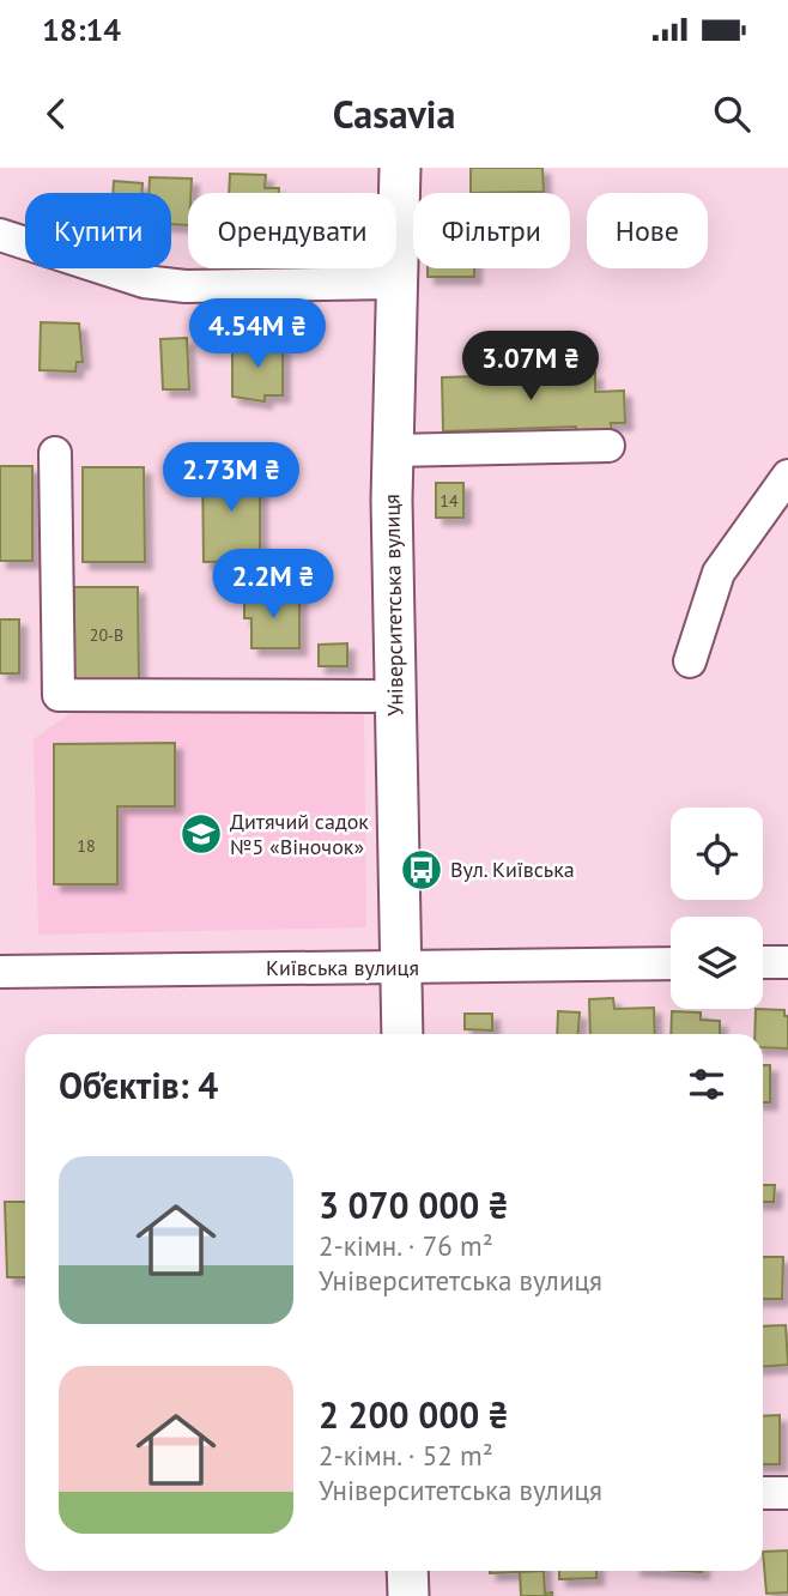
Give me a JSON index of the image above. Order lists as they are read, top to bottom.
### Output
{
  "streets": {
    "main road": ["Університетська вулиця"],
    "street": ["Київська вулиця"]
  },
  "crossings": [
    ["Університетська вулиця", "Київська вулиця"]
  ],
  "places": {
    "school or university": ["Дитячий садок №5 «Віночок»"],
    "bus stop": ["Вул. Київська"]
  },
  "house_numbers": ["14", "20-В", "18"],
  "page": {
    "status": "18:14",
    "header": "Casavia",
    "chip": [
      "Купити",
      "Орендувати",
      "Фільтри",
      "Нове"
    ],
    "price": [
      "4.54M ₴",
      "3.07M ₴",
      "2.73M ₴",
      "2.2M ₴"
    ],
    "heading": "Об’єктів: 4",
    "list": [
      {
        "name": "3 070 000 ₴",
        "note": "2-кімн. · 76 m² · Університетська вулиця"
      },
      {
        "name": "2 200 000 ₴",
        "note": "2-кімн. · 52 m² · Університетська вулиця"
      }
    ]
  }
}
